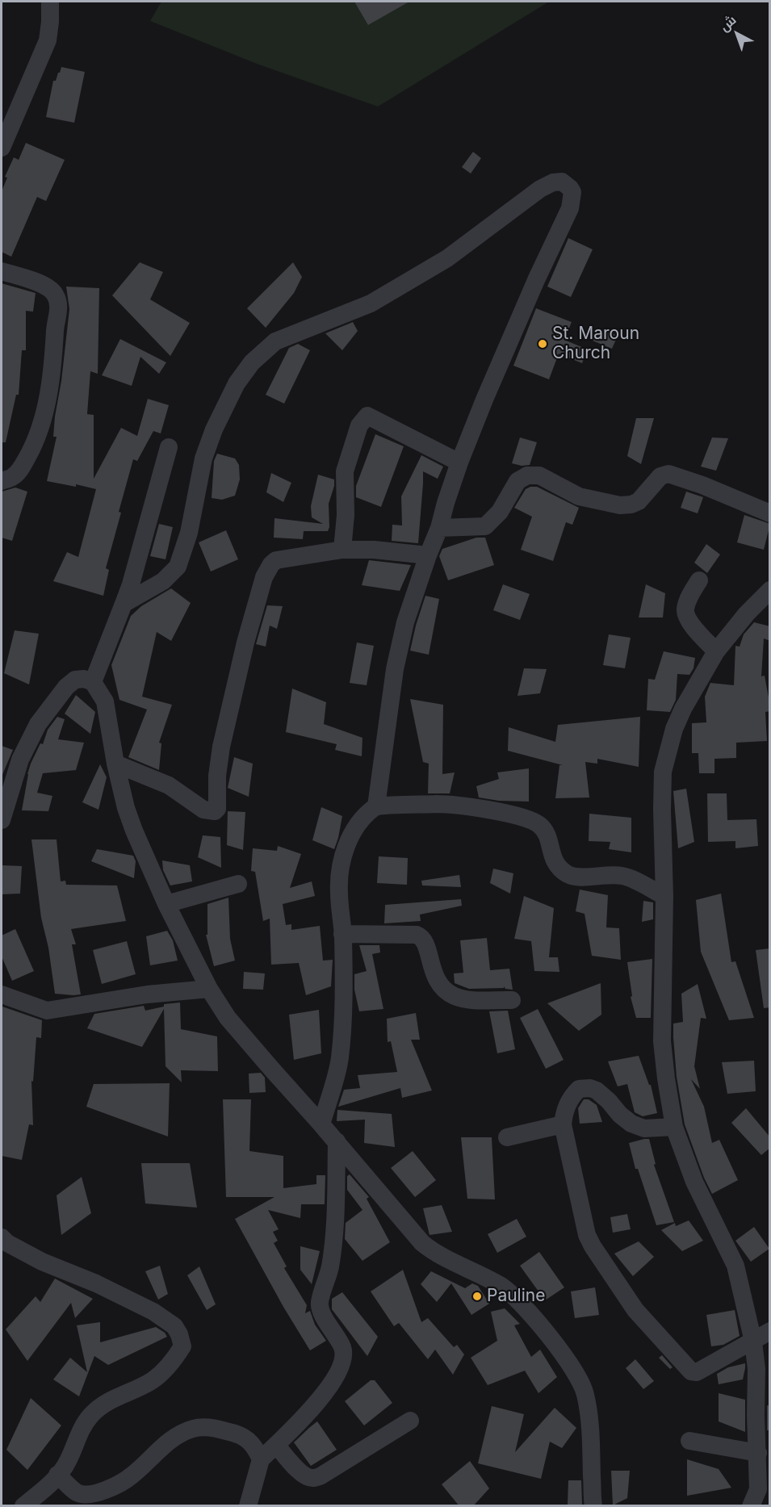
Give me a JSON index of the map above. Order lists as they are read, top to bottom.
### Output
{
  "places": ["St. Maroun Church", "Pauline"],
  "north": "top left"
}
